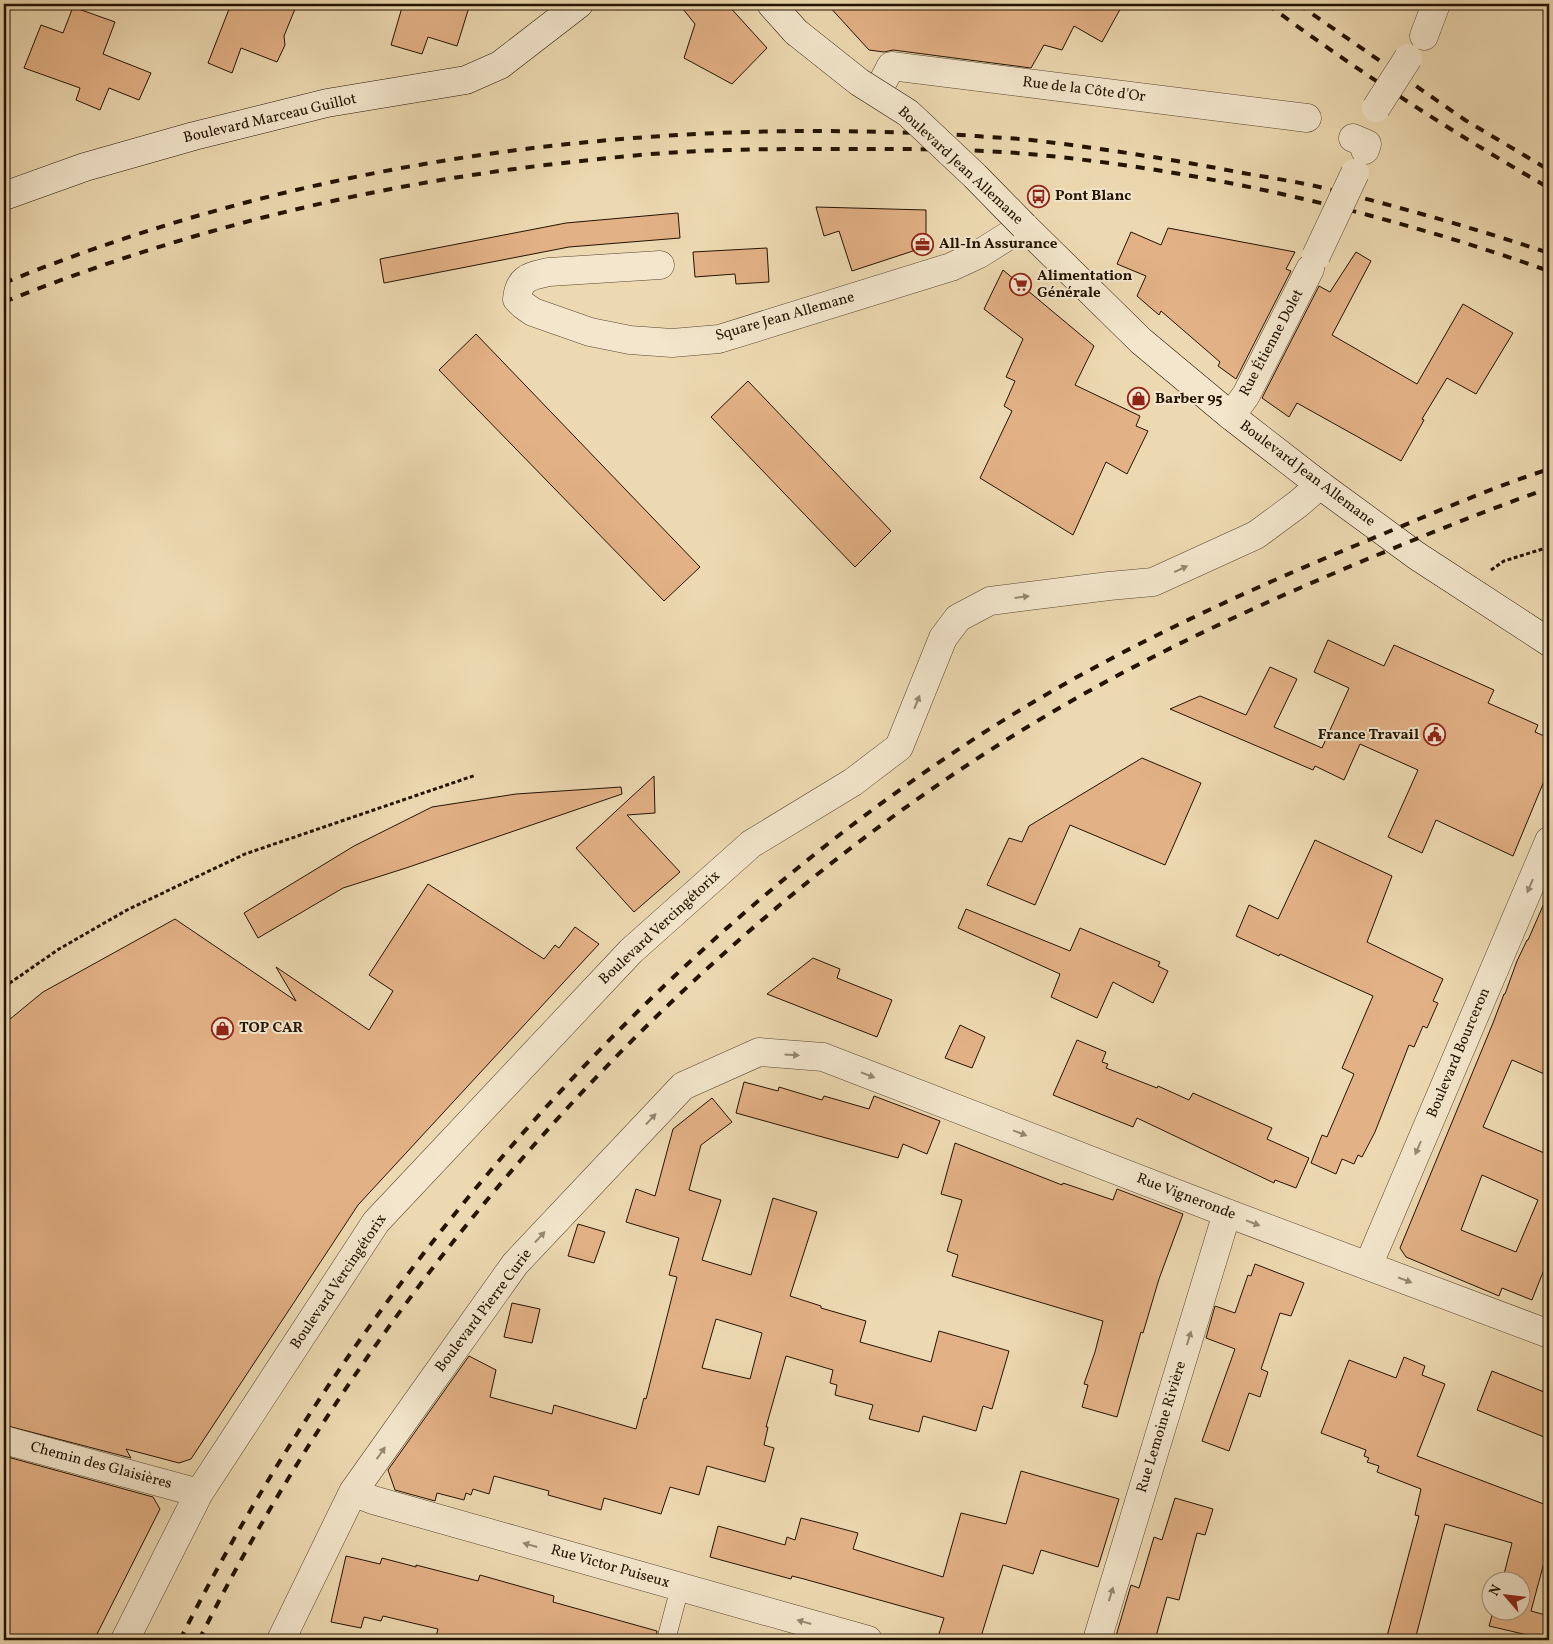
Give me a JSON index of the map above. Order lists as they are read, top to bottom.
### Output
{
  "streets": {
    "street": [
      "Rue de la Côte d'Or",
      "Boulevard Marceau Guillot",
      "Boulevard Jean Allemane",
      "Square Jean Allemane",
      "Rue Étienne Dolet",
      "Boulevard Vercingétorix",
      "Boulevard Bourceron",
      "Rue Vigneronde",
      "Boulevard Pierre Curie",
      "Rue Lemoine Rivière",
      "Chemin des Glaisières",
      "Rue Victor Puiseux"
    ]
  },
  "crossings": [
    ["Rue de la Côte d'Or", "Boulevard Jean Allemane"],
    ["Boulevard Jean Allemane", "Square Jean Allemane"],
    ["Boulevard Jean Allemane", "Rue Étienne Dolet"],
    ["Boulevard Jean Allemane", "Boulevard Vercingétorix"],
    ["Boulevard Vercingétorix", "Chemin des Glaisières"],
    ["Boulevard Bourceron", "Rue Vigneronde"],
    ["Rue Vigneronde", "Boulevard Pierre Curie"],
    ["Rue Vigneronde", "Rue Lemoine Rivière"],
    ["Boulevard Pierre Curie", "Rue Victor Puiseux"]
  ],
  "one_way": [
    "Boulevard Vercingétorix",
    "Boulevard Bourceron",
    "Rue Vigneronde",
    "Boulevard Pierre Curie",
    "Rue Lemoine Rivière",
    "Rue Victor Puiseux"
  ],
  "places": {
    "bus stop": ["Pont Blanc"],
    "office": ["All-In Assurance"],
    "supermarket": ["Alimentation Générale"],
    "shop": ["Barber 95", "TOP CAR"],
    "public building": ["France Travail"]
  },
  "north": "top left"
}
